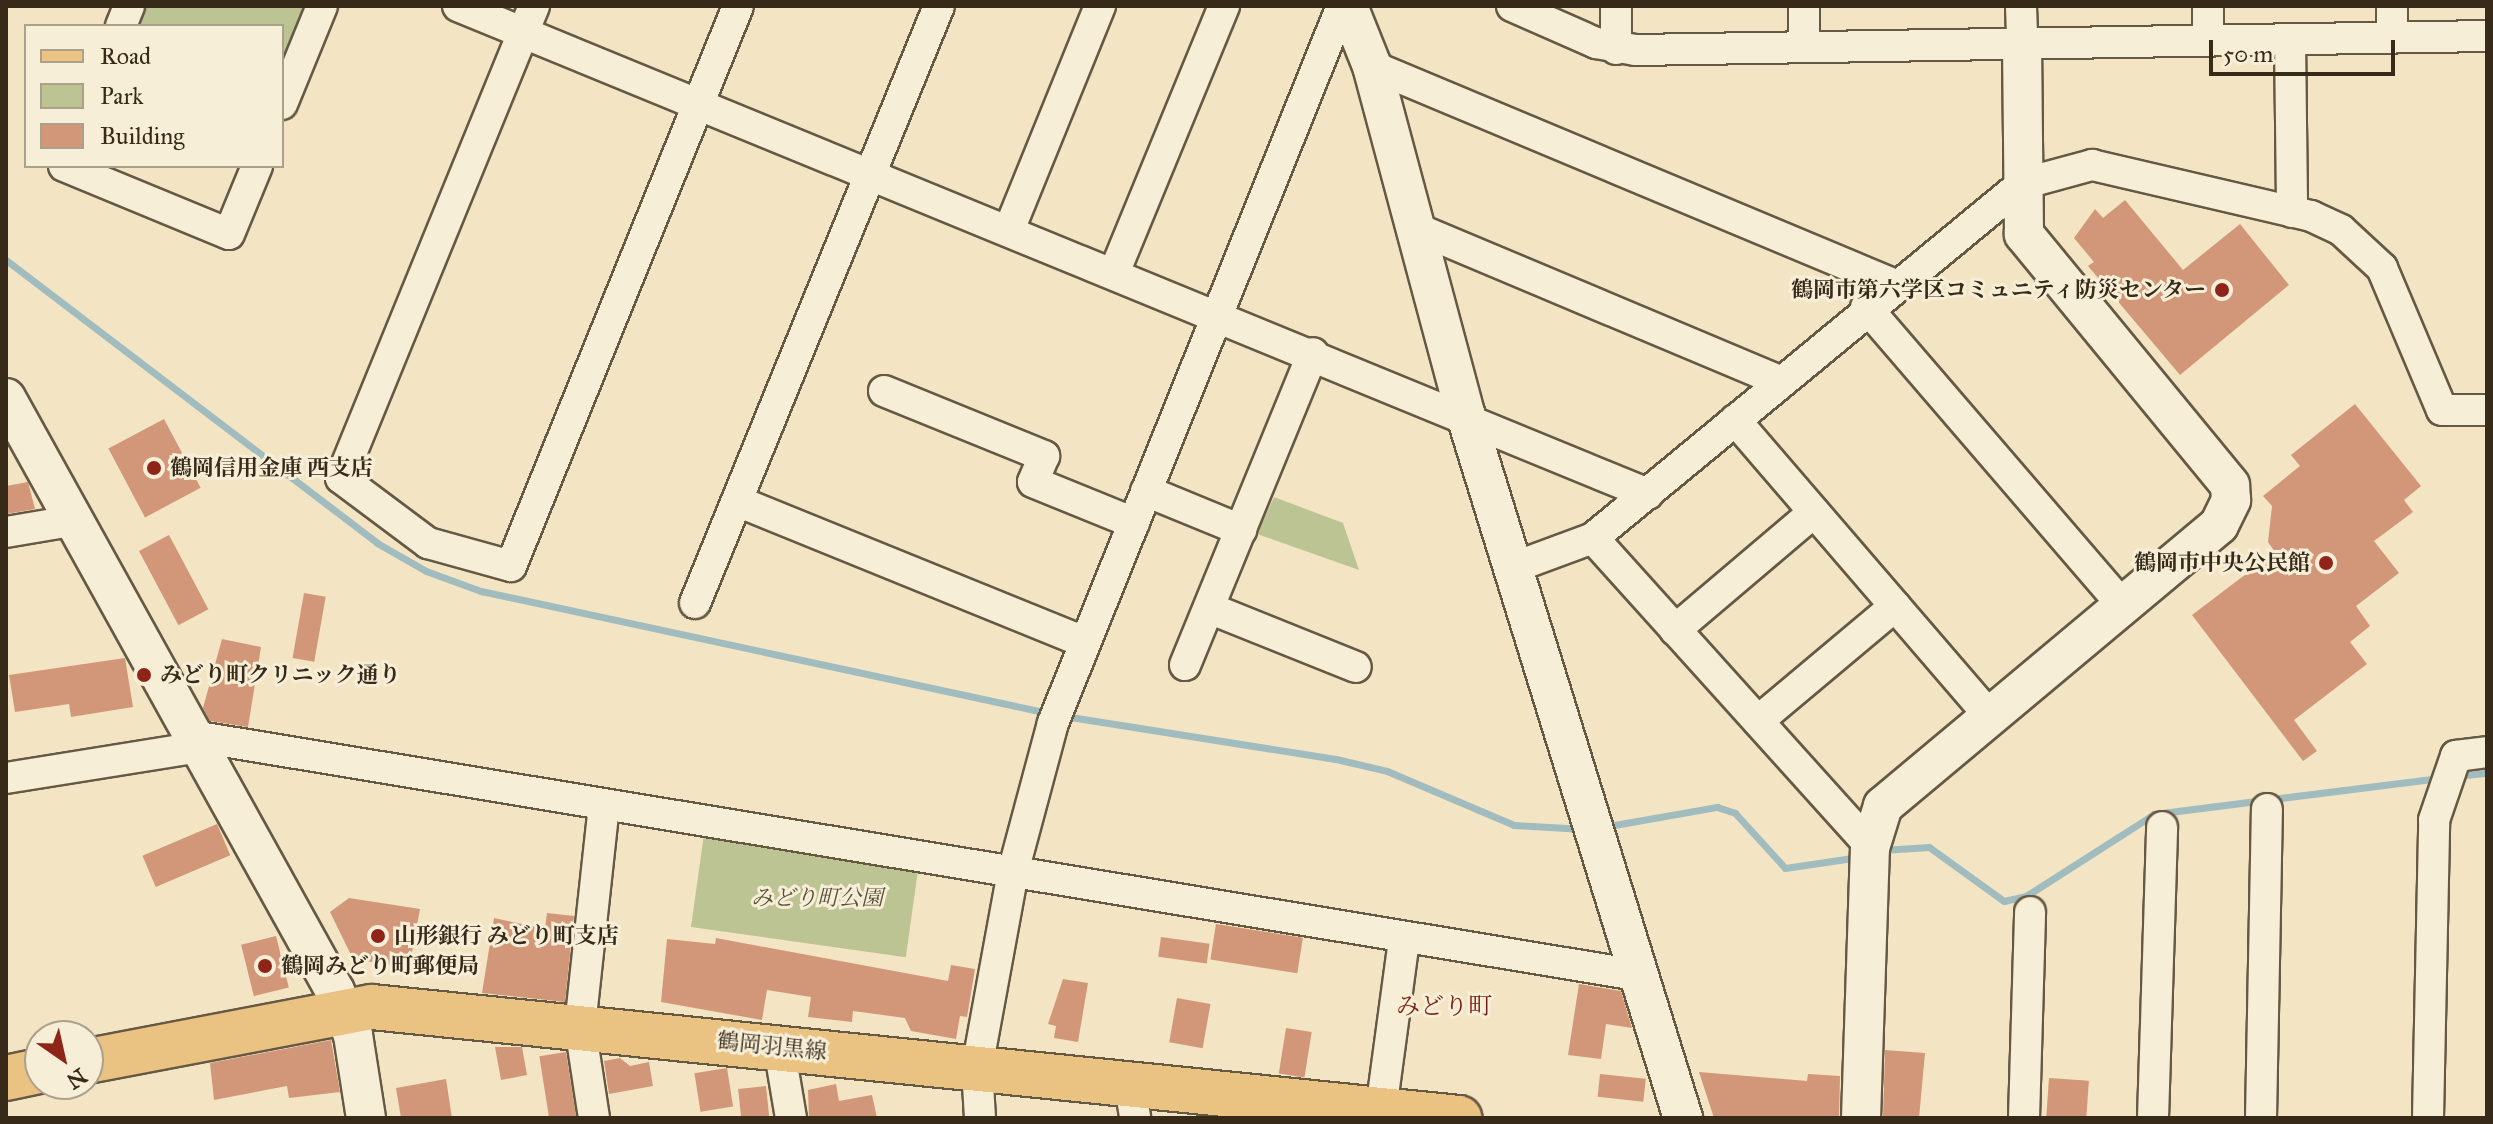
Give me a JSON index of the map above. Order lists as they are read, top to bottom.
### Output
{
  "streets": {
    "main road": ["鶴岡羽黒線"]
  },
  "districts": ["みどり町"],
  "parks": ["みどり町公園"],
  "places": [
    "鶴岡市第六学区コミュニティ防災センター",
    "鶴岡信用金庫 西支店",
    "鶴岡市中央公民館",
    "みどり町クリニック通り",
    "山形銀行 みどり町支店",
    "鶴岡みどり町郵便局"
  ],
  "legend": ["Road", "Park", "Building"],
  "scale_bar": "50 m",
  "north": "bottom right"
}
